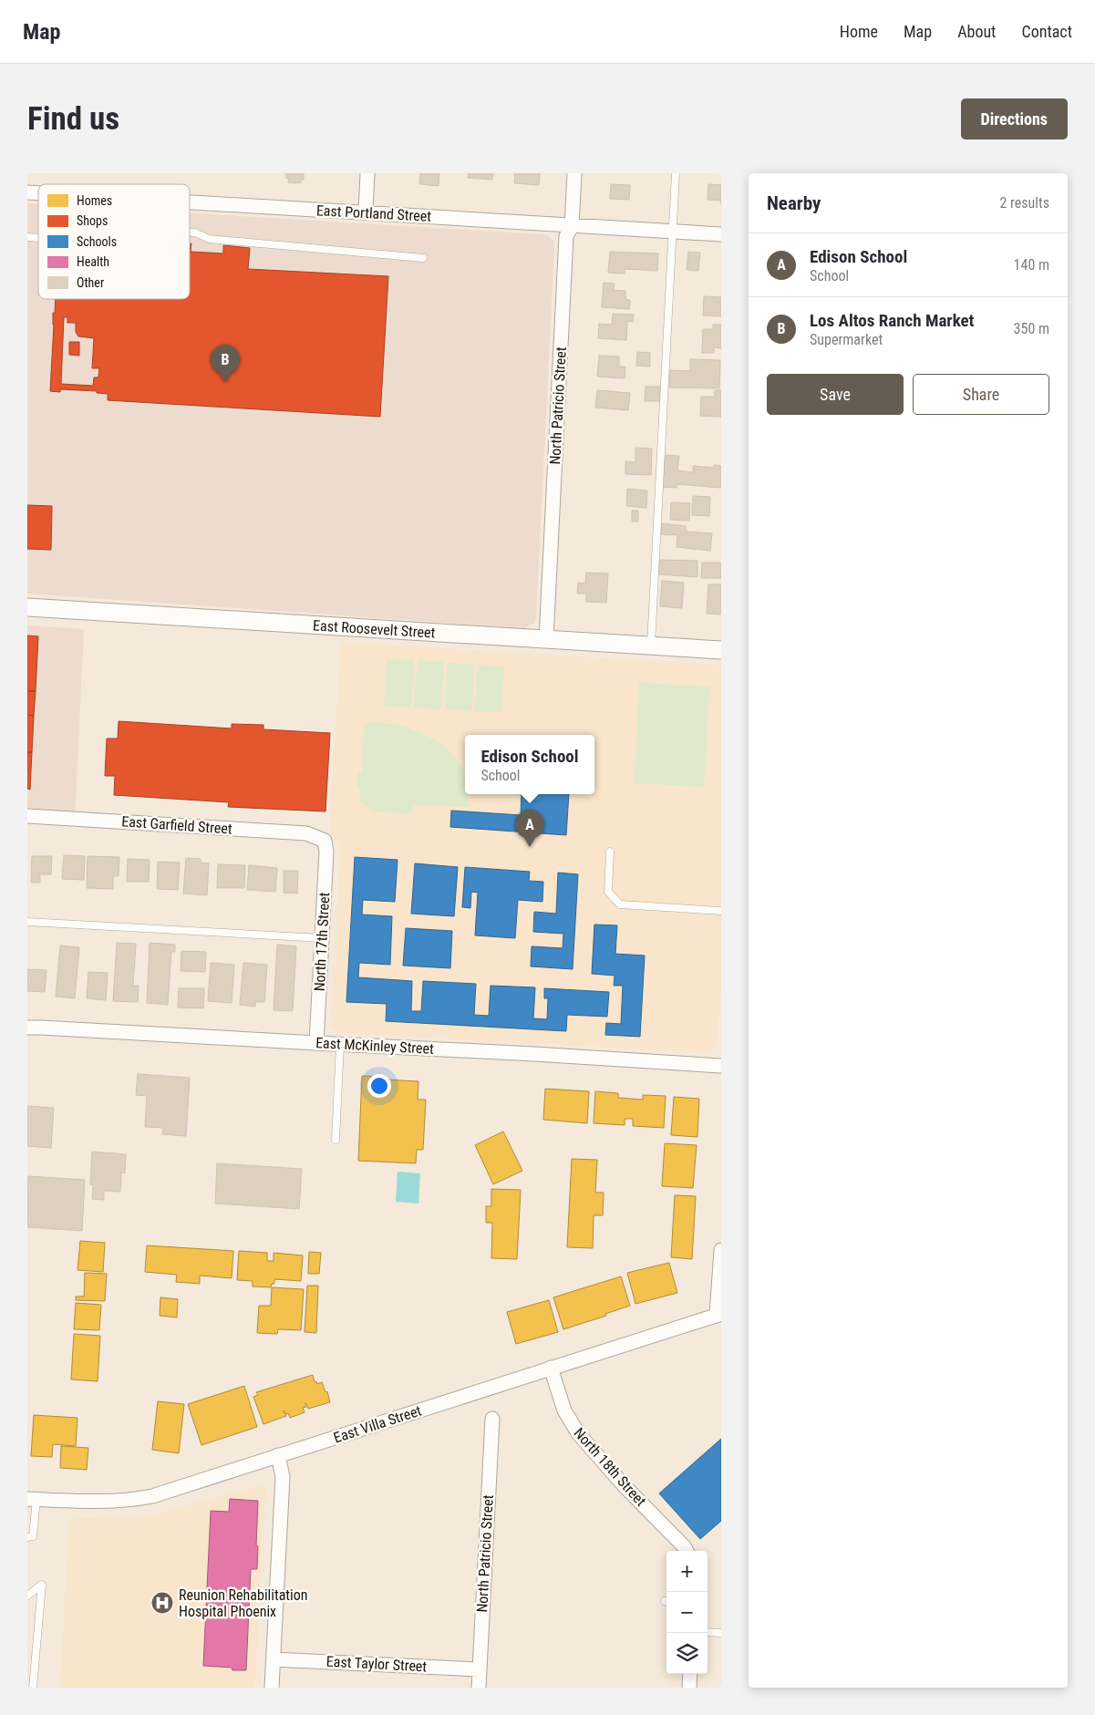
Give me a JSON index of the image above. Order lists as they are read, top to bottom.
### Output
{
  "streets": {
    "street": [
      "East Portland Street",
      "North Patricio Street",
      "East Roosevelt Street",
      "East Garfield Street",
      "North 17th Street",
      "East McKinley Street",
      "East Villa Street",
      "North 18th Street",
      "East Taylor Street"
    ]
  },
  "crossings": [
    ["East Portland Street", "North Patricio Street"],
    ["North Patricio Street", "East Roosevelt Street"],
    ["North Patricio Street", "East Taylor Street"],
    ["East Garfield Street", "North 17th Street"],
    ["North 17th Street", "East McKinley Street"],
    ["East Villa Street", "North 18th Street"]
  ],
  "places": {
    "hospital": ["Reunion Rehabilitation Hospital Phoenix"]
  },
  "legend": [
    "Homes",
    "Shops",
    "Schools",
    "Health",
    "Other"
  ],
  "page": {
    "header": "Map",
    "nav": [
      "Home",
      "Map",
      "About",
      "Contact"
    ],
    "buttons": [
      "Directions",
      ["Save", "Share"]
    ],
    "title": "Find us",
    "heading": ["Nearby", "2 results"],
    "list": [
      {
        "mark": "A",
        "name": "Edison School",
        "note": "School",
        "value": "140 m"
      },
      {
        "mark": "B",
        "name": "Los Altos Ranch Market",
        "note": "Supermarket",
        "value": "350 m"
      }
    ],
    "pins": ["B", "A"],
    "popup": ["Edison School", "School"],
    "map_buttons": ["+", "−"]
  }
}
